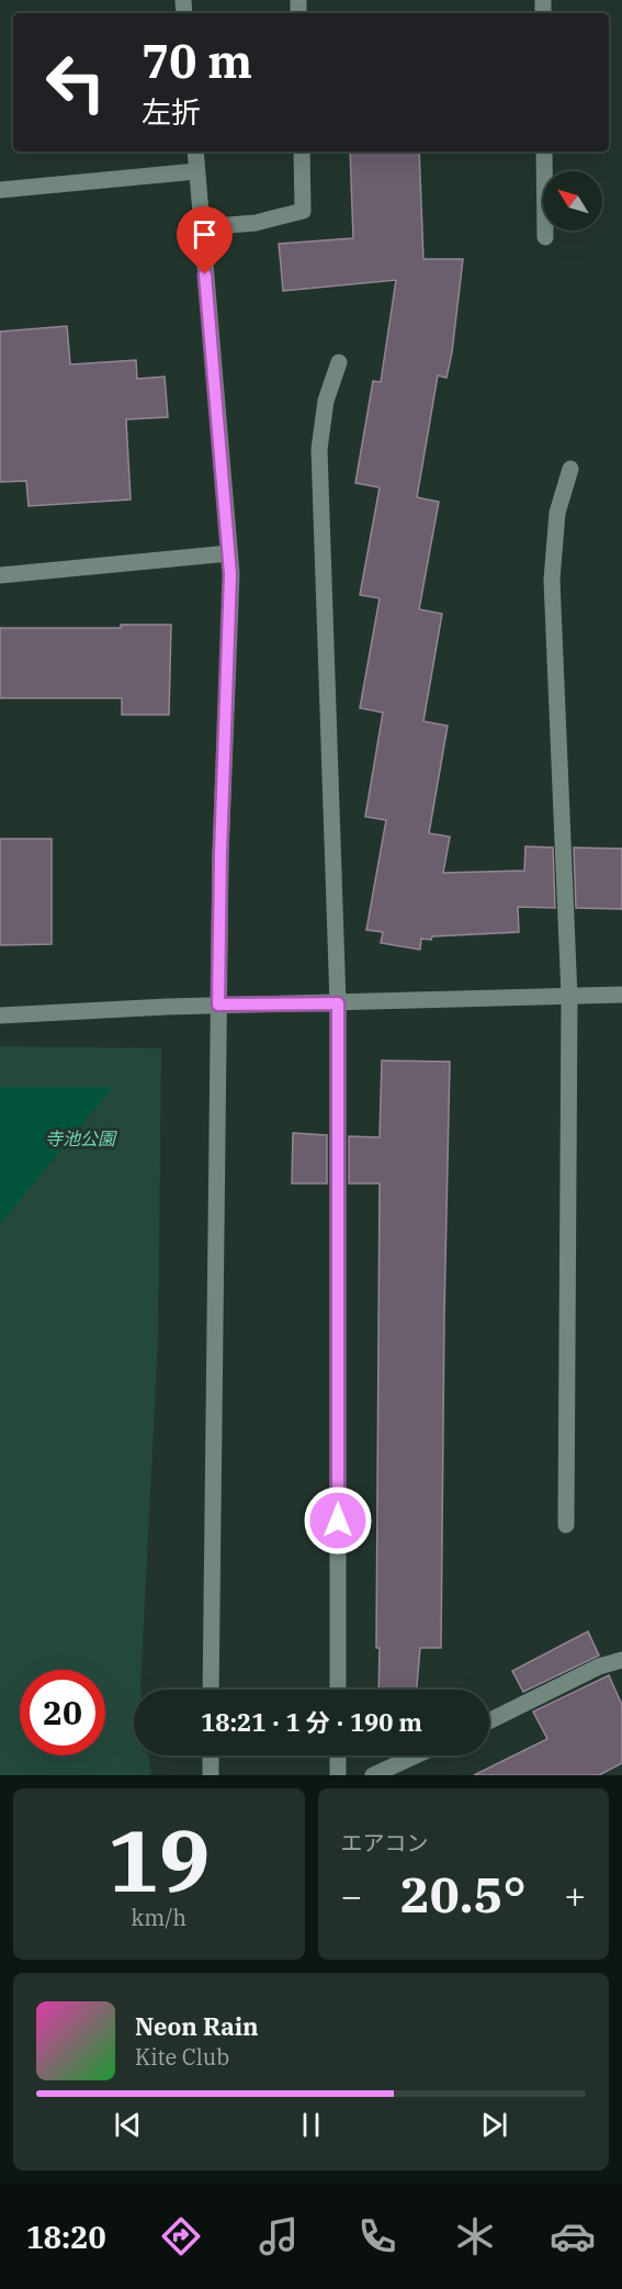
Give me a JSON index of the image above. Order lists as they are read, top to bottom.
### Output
{
  "parks": ["寺池公園"],
  "north": "top left",
  "page": {
    "turn": ["70 m", "左折"],
    "limit": "20",
    "trip": "18:21 · 1 分 · 190 m",
    "tile": [
      ["19", "km/h"],
      "エアコン"
    ],
    "heat": ["−", "20.5°", "+"],
    "song": ["Neon Rain", "Kite Club"],
    "tabs": "18:20"
  }
}
